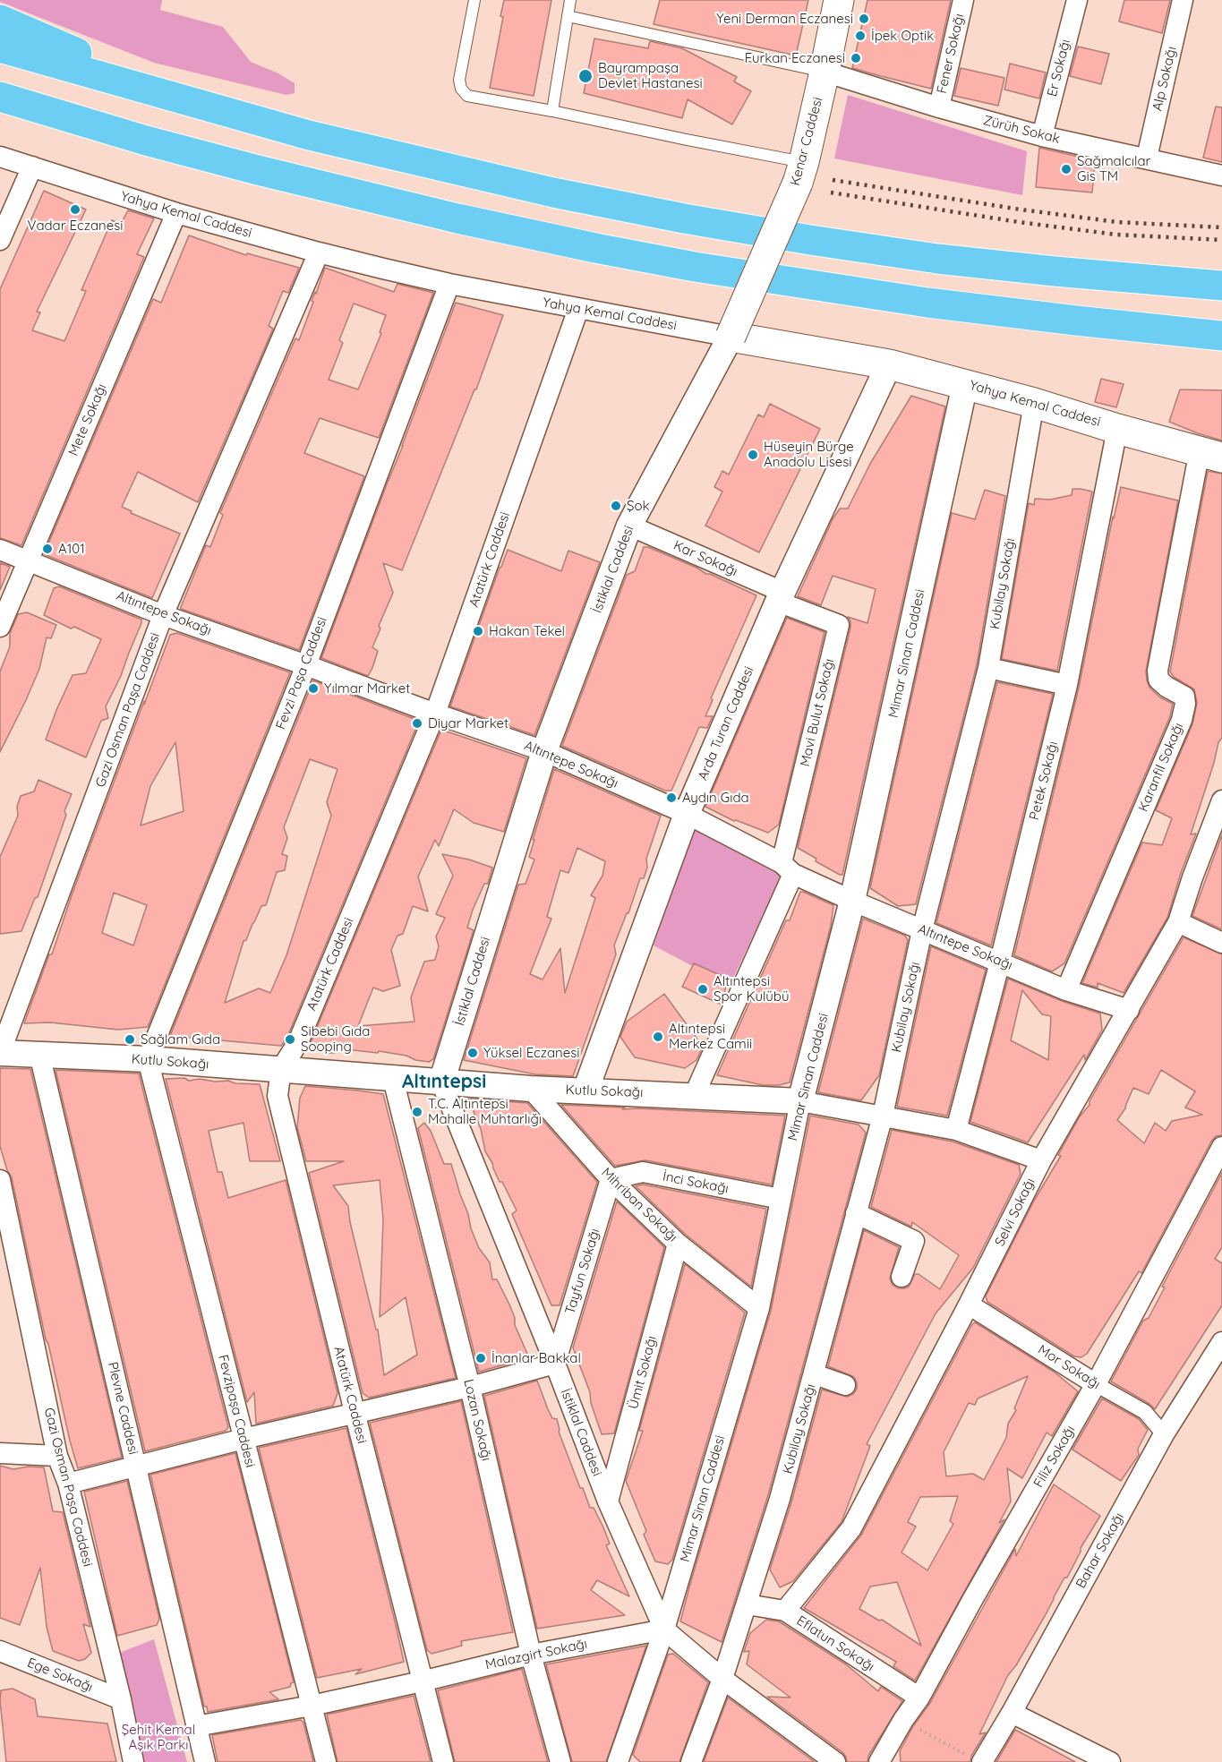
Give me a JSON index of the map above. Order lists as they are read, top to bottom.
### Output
{
  "streets": {
    "main road": ["Kenar Caddesi", "Yahya Kemal Caddesi"],
    "street": [
      "Fener Sokağı",
      "Er Sokağı",
      "Alp Sokağı",
      "Zürüh Sokak",
      "Mete Sokağı",
      "Kar Sokağı",
      "Atatürk Caddesi",
      "İstiklal Caddesi",
      "Kubilay Sokağı",
      "Altıntepe Sokağı",
      "Mimar Sinan Caddesi",
      "Fevzi Paşa Caddesi",
      "Gazi Osman Paşa Caddesi",
      "Mavi Bulut Sokağı",
      "Arda Turan Caddesi",
      "Karanfil Sokağı",
      "Petek Sokağı",
      "Kutlu Sokağı",
      "İnci Sokağı",
      "Mihriban Sokağı",
      "Selvi Sokağı",
      "Tayfun Sokağı",
      "Mor Sokağı",
      "Ümit Sokağı",
      "Plevne Caddesi",
      "Fevzipaşa Caddesi",
      "Lozan Sokağı",
      "Filiz Sokağı",
      "Bahar Sokağı",
      "Eflatun Sokağı",
      "Malazgirt Sokağı",
      "Ege Sokağı"
    ]
  },
  "crossings": [
    ["Fener Sokağı", "Zürüh Sokak"],
    ["Er Sokağı", "Zürüh Sokak"],
    ["Alp Sokağı", "Zürüh Sokak"],
    ["Zürüh Sokak", "Kenar Caddesi"],
    ["Kenar Caddesi", "Yahya Kemal Caddesi"],
    ["Kenar Caddesi", "İstiklal Caddesi"],
    ["Yahya Kemal Caddesi", "Mete Sokağı"],
    ["Yahya Kemal Caddesi", "Atatürk Caddesi"],
    ["Yahya Kemal Caddesi", "İstiklal Caddesi"],
    ["Yahya Kemal Caddesi", "Kubilay Sokağı"],
    ["Yahya Kemal Caddesi", "Mimar Sinan Caddesi"],
    ["Yahya Kemal Caddesi", "Fevzi Paşa Caddesi"],
    ["Yahya Kemal Caddesi", "Gazi Osman Paşa Caddesi"],
    ["Yahya Kemal Caddesi", "Arda Turan Caddesi"],
    ["Yahya Kemal Caddesi", "Karanfil Sokağı"],
    ["Yahya Kemal Caddesi", "Petek Sokağı"],
    ["Mete Sokağı", "Altıntepe Sokağı"],
    ["Kar Sokağı", "İstiklal Caddesi"],
    ["Kar Sokağı", "Mavi Bulut Sokağı"],
    ["Kar Sokağı", "Arda Turan Caddesi"],
    ["Atatürk Caddesi", "Altıntepe Sokağı"],
    ["Atatürk Caddesi", "Kutlu Sokağı"],
    ["Atatürk Caddesi", "Malazgirt Sokağı"],
    ["İstiklal Caddesi", "Altıntepe Sokağı"],
    ["İstiklal Caddesi", "Mimar Sinan Caddesi"],
    ["İstiklal Caddesi", "Kutlu Sokağı"],
    ["İstiklal Caddesi", "Tayfun Sokağı"],
    ["İstiklal Caddesi", "Ümit Sokağı"],
    ["İstiklal Caddesi", "Malazgirt Sokağı"],
    ["Kubilay Sokağı", "Altıntepe Sokağı"],
    ["Kubilay Sokağı", "Kutlu Sokağı"],
    ["Kubilay Sokağı", "Eflatun Sokağı"],
    ["Altıntepe Sokağı", "Mimar Sinan Caddesi"],
    ["Altıntepe Sokağı", "Fevzi Paşa Caddesi"],
    ["Altıntepe Sokağı", "Gazi Osman Paşa Caddesi"],
    ["Altıntepe Sokağı", "Mavi Bulut Sokağı"],
    ["Altıntepe Sokağı", "Arda Turan Caddesi"],
    ["Altıntepe Sokağı", "Karanfil Sokağı"],
    ["Altıntepe Sokağı", "Petek Sokağı"],
    ["Altıntepe Sokağı", "Selvi Sokağı"],
    ["Mimar Sinan Caddesi", "Kutlu Sokağı"],
    ["Mimar Sinan Caddesi", "İnci Sokağı"],
    ["Mimar Sinan Caddesi", "Mihriban Sokağı"],
    ["Mimar Sinan Caddesi", "Malazgirt Sokağı"],
    ["Fevzi Paşa Caddesi", "Kutlu Sokağı"],
    ["Fevzi Paşa Caddesi", "Fevzipaşa Caddesi"],
    ["Gazi Osman Paşa Caddesi", "Kutlu Sokağı"],
    ["Gazi Osman Paşa Caddesi", "Ege Sokağı"],
    ["Mavi Bulut Sokağı", "Arda Turan Caddesi"],
    ["Arda Turan Caddesi", "Kutlu Sokağı"],
    ["Petek Sokağı", "Kutlu Sokağı"],
    ["Kutlu Sokağı", "Mihriban Sokağı"],
    ["Kutlu Sokağı", "Selvi Sokağı"],
    ["Kutlu Sokağı", "Plevne Caddesi"],
    ["Kutlu Sokağı", "Fevzipaşa Caddesi"],
    ["Kutlu Sokağı", "Lozan Sokağı"],
    ["İnci Sokağı", "Mihriban Sokağı"],
    ["İnci Sokağı", "Tayfun Sokağı"],
    ["Mihriban Sokağı", "Tayfun Sokağı"],
    ["Mihriban Sokağı", "Ümit Sokağı"],
    ["Selvi Sokağı", "Mor Sokağı"],
    ["Selvi Sokağı", "Eflatun Sokağı"],
    ["Mor Sokağı", "Filiz Sokağı"],
    ["Mor Sokağı", "Bahar Sokağı"],
    ["Plevne Caddesi", "Malazgirt Sokağı"],
    ["Fevzipaşa Caddesi", "Malazgirt Sokağı"],
    ["Lozan Sokağı", "Malazgirt Sokağı"],
    ["Filiz Sokağı", "Eflatun Sokağı"]
  ],
  "districts": ["Altıntepsi"],
  "parks": ["Şehit Kemal Aşık Parkı"],
  "places": [
    "Yeni Derman Eczanesi",
    "İpek Optik",
    "Furkan Eczanesi",
    "Bayrampaşa Devlet Hastanesi",
    "Sağmalcılar Gis TM",
    "Vadar Eczanesi",
    "Hüseyin Bürge Anadolu Lisesi",
    "Şok",
    "A101",
    "Hakan Tekel",
    "Yılmar Market",
    "Diyar Market",
    "Aydın Gıda",
    "Altıntepsi Spor Kulübü",
    "Altıntepsi Merkez Camii",
    "Sağlam Gıda",
    "Sibebi Gıda Sooping",
    "Yüksel Eczanesi",
    "T.C. Altıntepsi Mahalle Muhtarlığı",
    "İnanlar Bakkal"
  ]
}
